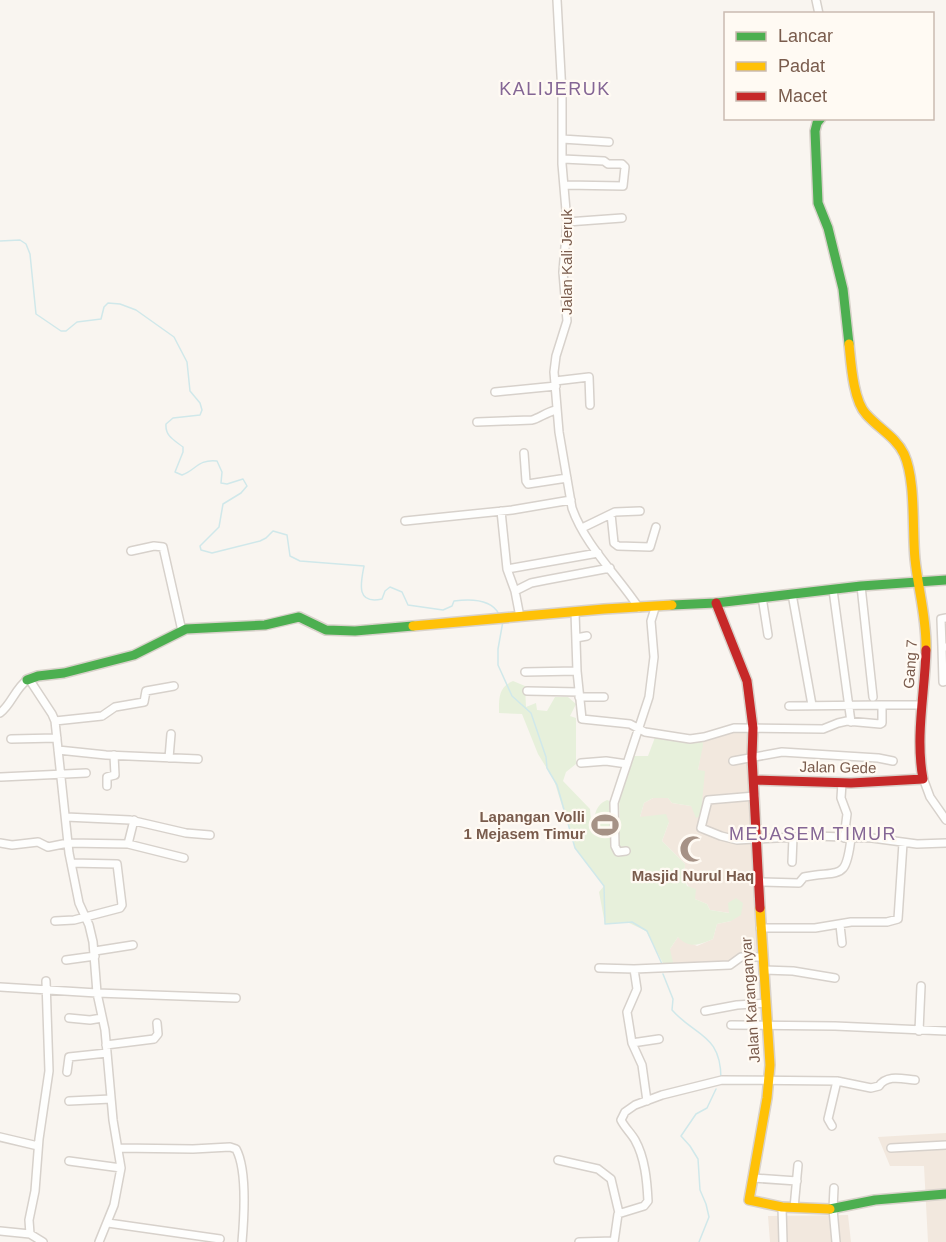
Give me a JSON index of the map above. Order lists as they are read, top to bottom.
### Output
{
  "streets": {
    "street": [
      "Jalan Kali Jeruk",
      "Gang 7",
      "Jalan Gede",
      "Jalan Karanganyar"
    ]
  },
  "crossings": [
    ["Jalan Gede", "Jalan Karanganyar"]
  ],
  "districts": ["KALIJERUK", "MEJASEM TIMUR"],
  "places": {
    "sports": ["Lapangan Volli 1 Mejasem Timur"],
    "mosque": ["Masjid Nurul Haq"]
  },
  "legend": ["Lancar", "Padat", "Macet"]
}
